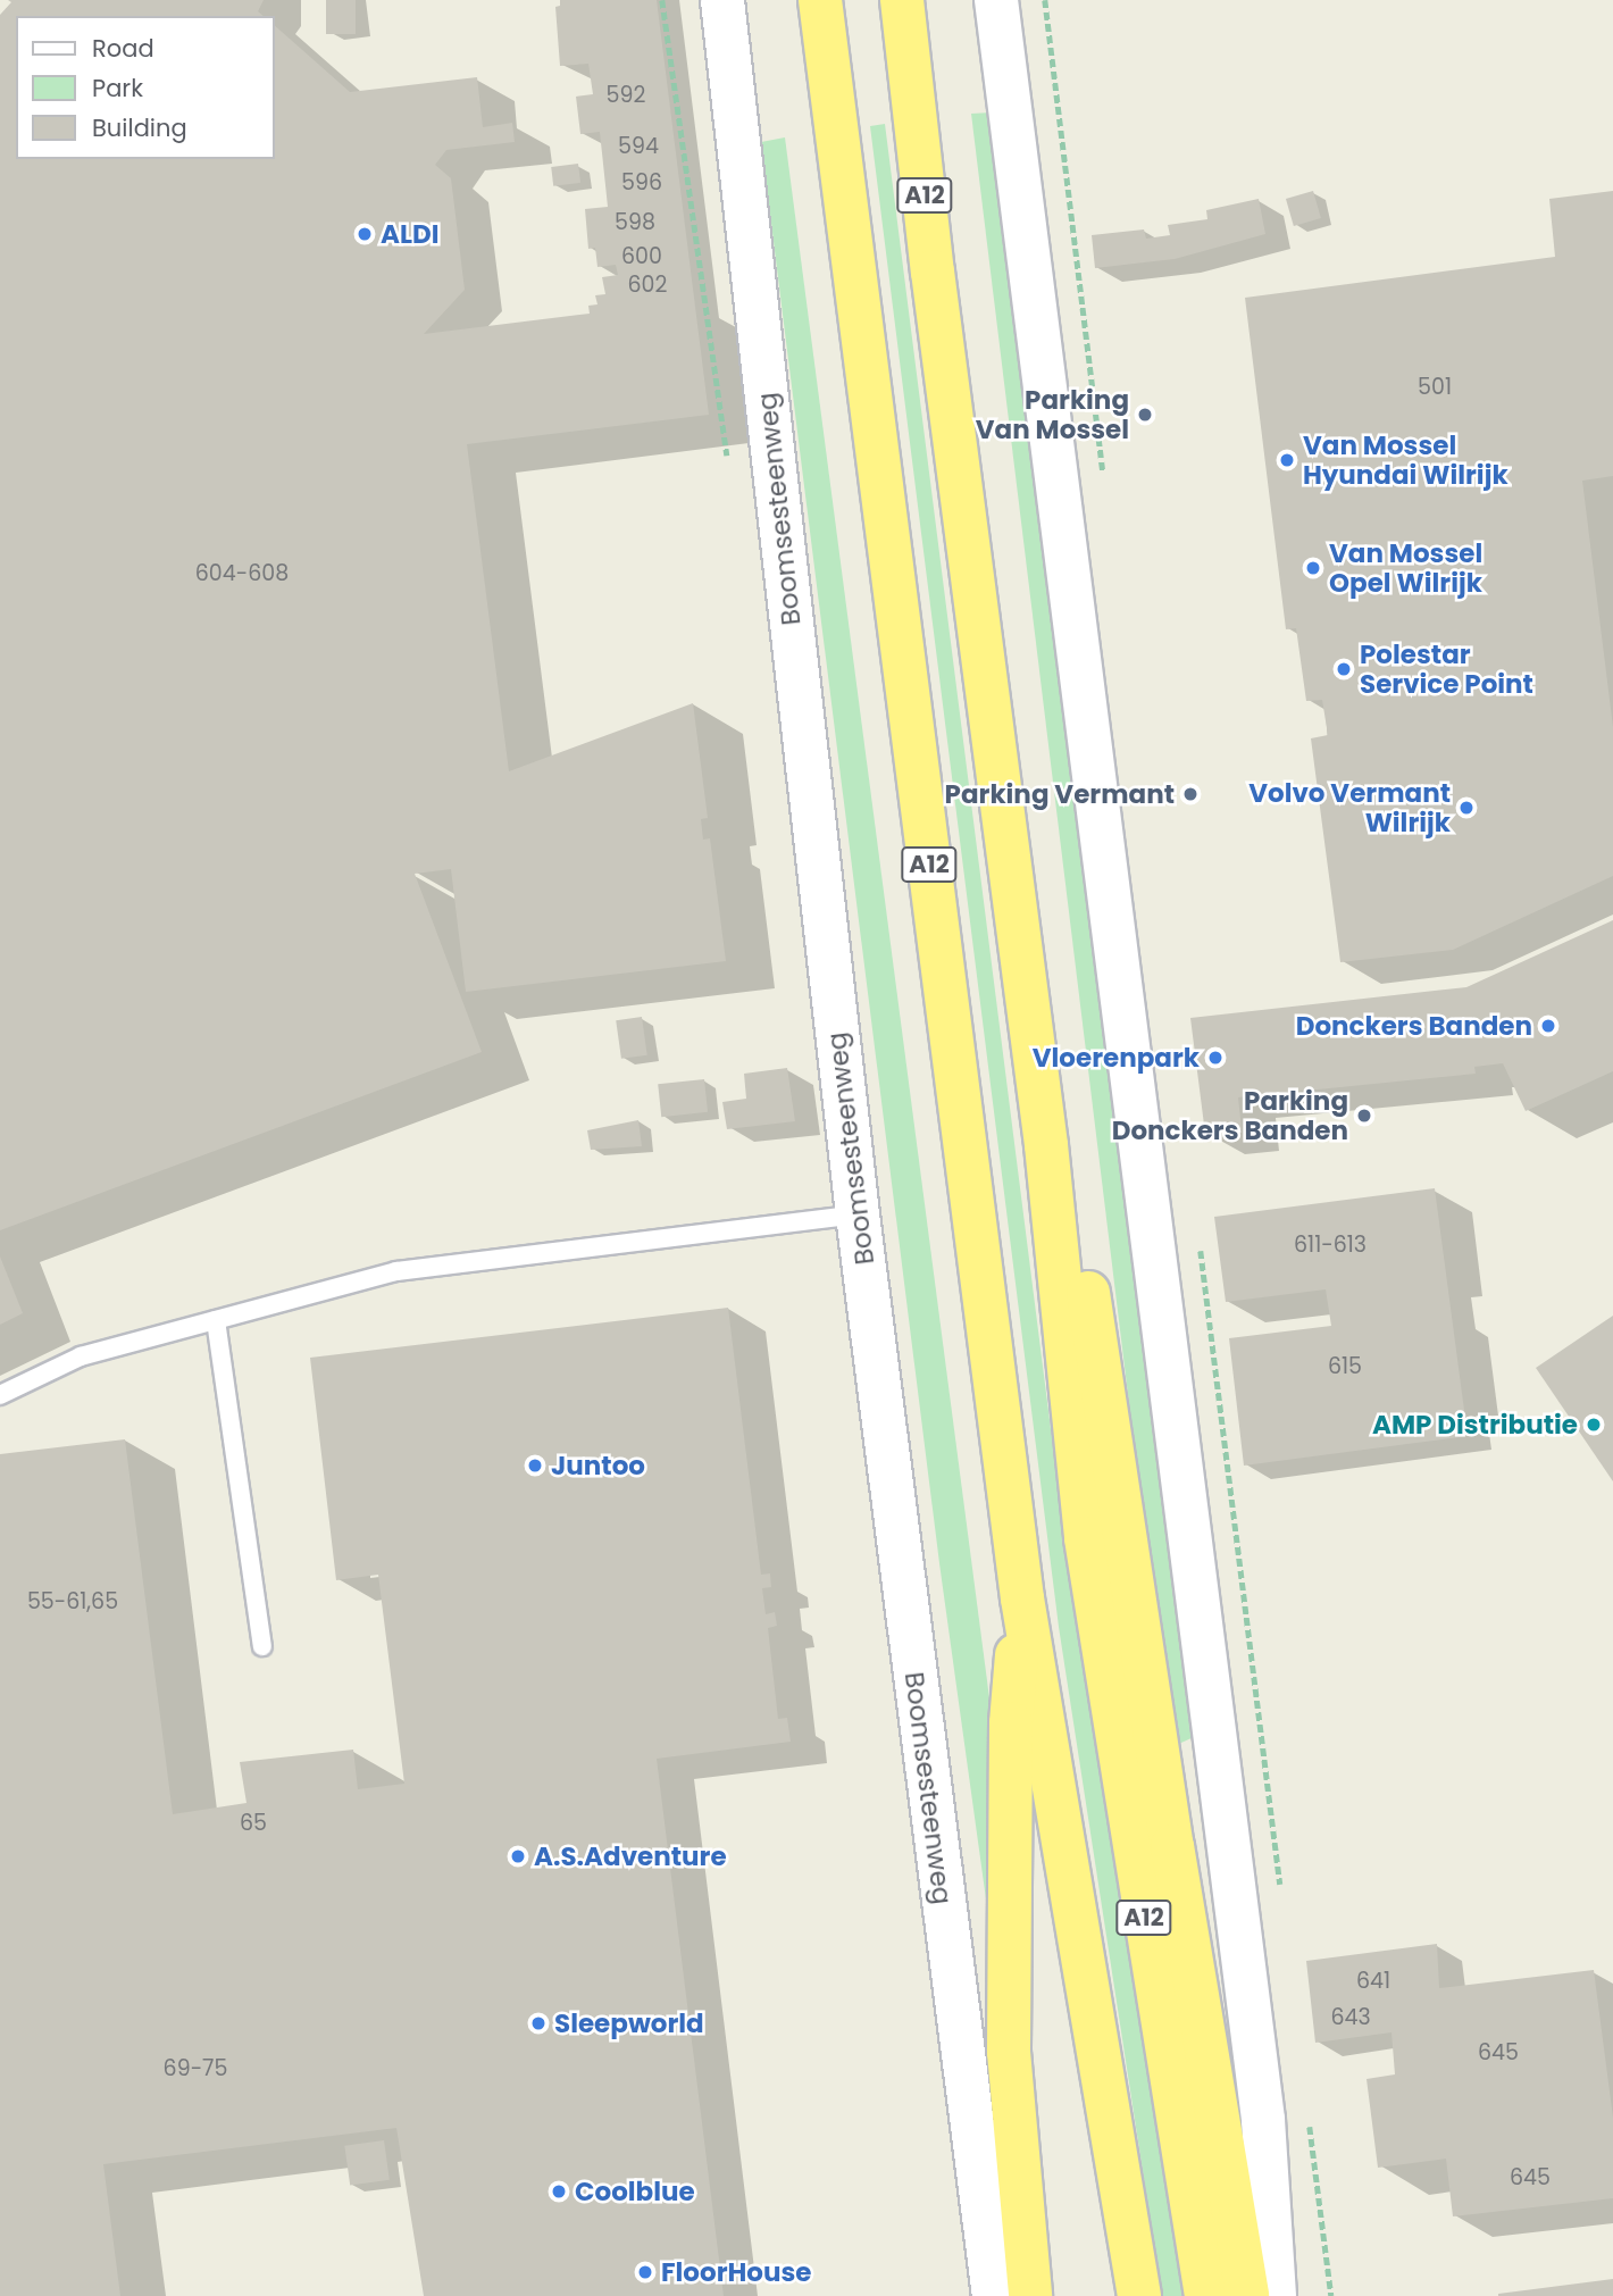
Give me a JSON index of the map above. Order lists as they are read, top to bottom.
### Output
{
  "streets": {
    "highway": ["A12"],
    "main road": ["Boomsesteenweg"]
  },
  "places": [
    "ALDI",
    "Parking Van Mossel",
    "Van Mossel Hyundai Wilrijk",
    "Van Mossel Opel Wilrijk",
    "Polestar Service Point",
    "Parking Vermant",
    "Volvo Vermant Wilrijk",
    "Donckers Banden",
    "Vloerenpark",
    "Parking Donckers Banden",
    "AMP Distributie",
    "Juntoo",
    "A.S.Adventure",
    "Sleepworld",
    "Coolblue",
    "FloorHouse"
  ],
  "house_numbers": [
    "592",
    "594",
    "596",
    "598",
    "600",
    "602",
    "501",
    "604-608",
    "611-613",
    "615",
    "55-61,65",
    "65",
    "641",
    "643",
    "645",
    "69-75",
    "645"
  ],
  "legend": ["Road", "Park", "Building"]
}
